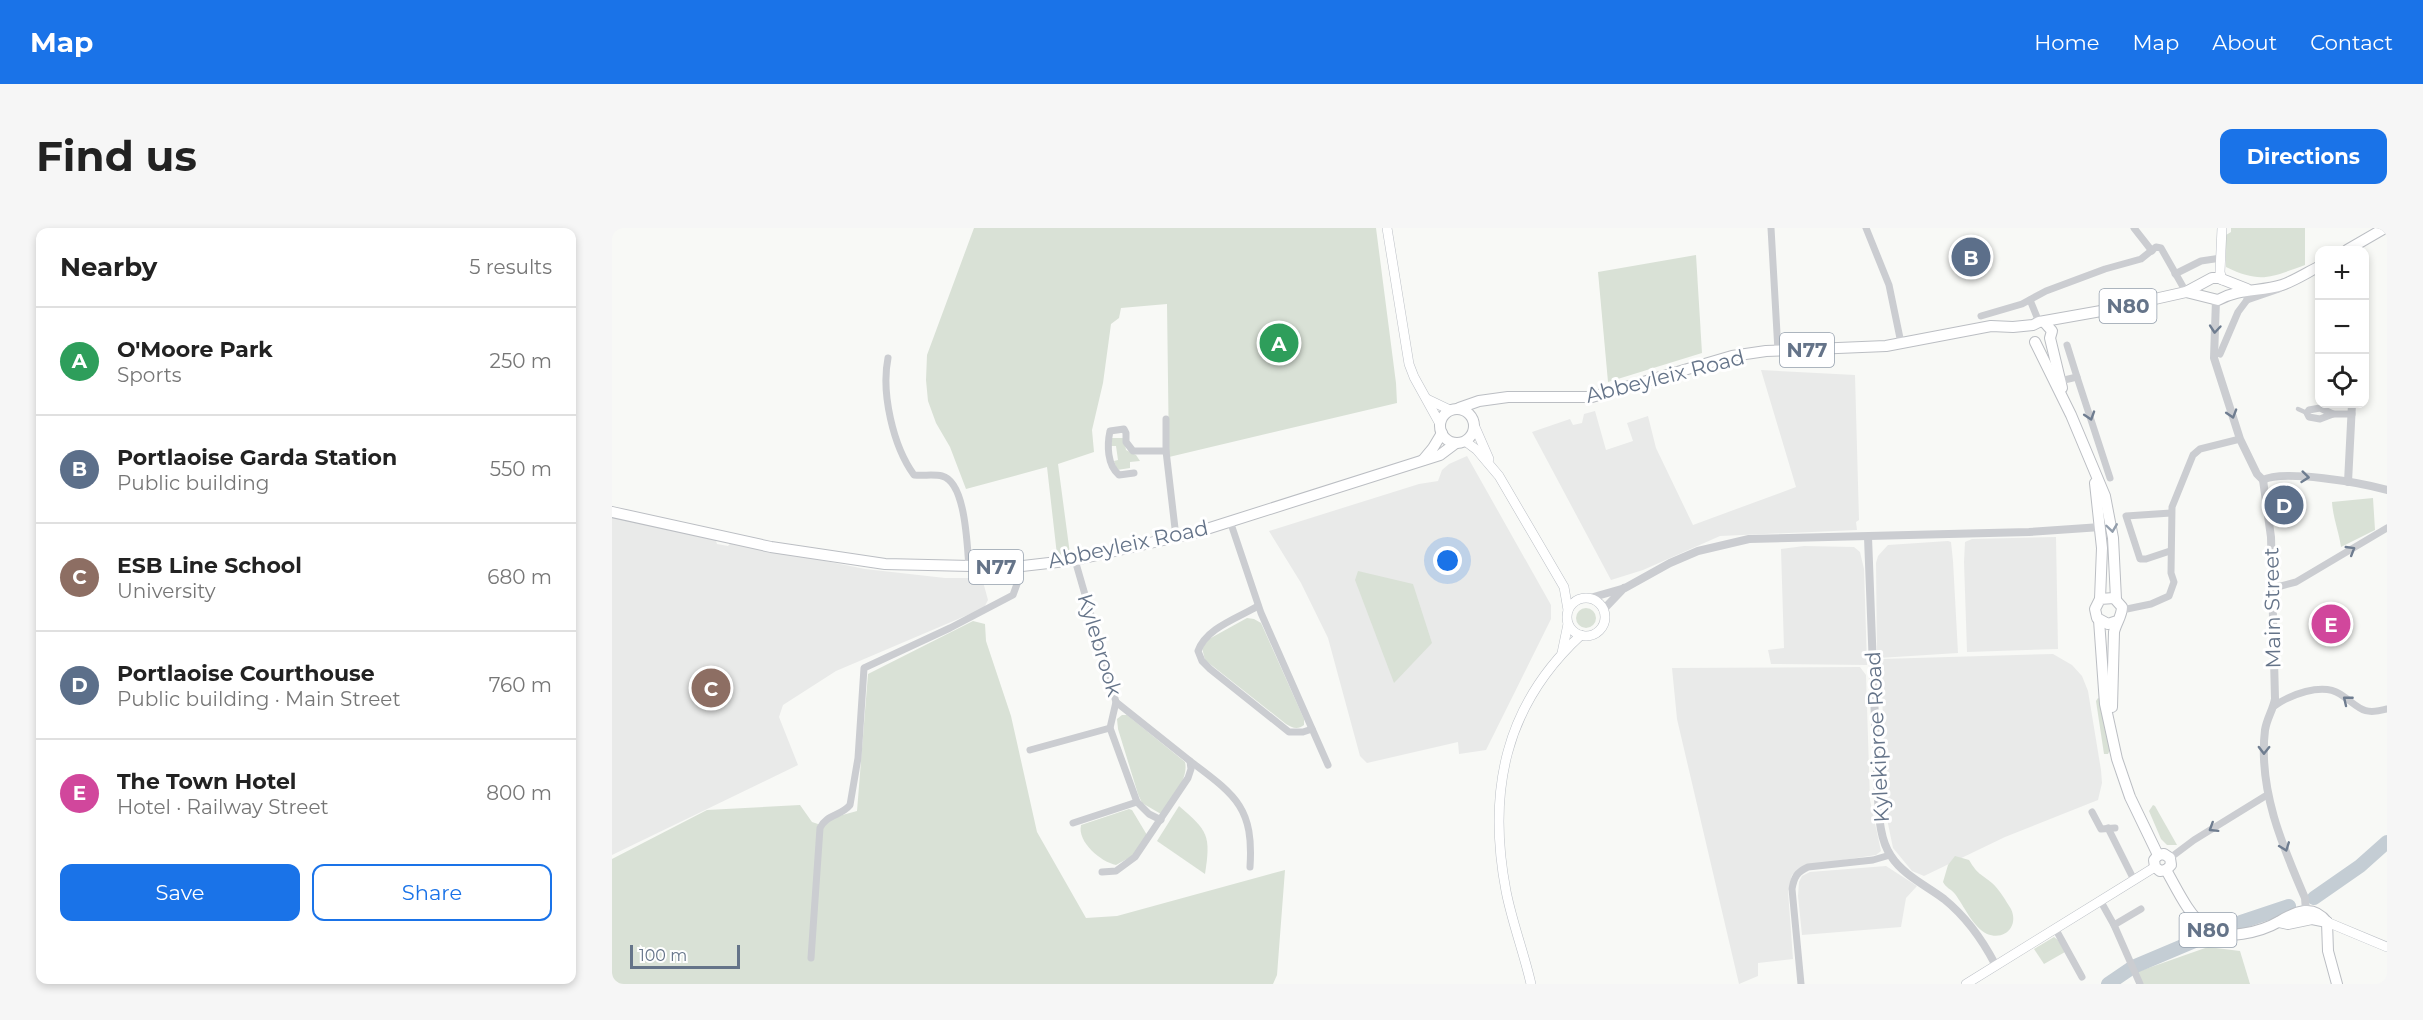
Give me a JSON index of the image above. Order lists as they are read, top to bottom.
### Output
{
  "streets": {
    "main road": ["N80", "N77", "Abbeyleix Road"],
    "street": ["Main Street", "Kylebrook", "Kylekiproe Road"]
  },
  "crossings": [
    ["N80", "N77"],
    ["N80", "Main Street"],
    ["N77", "Abbeyleix Road"],
    ["Abbeyleix Road", "Kylebrook"]
  ],
  "one_way": ["Main Street"],
  "scale_bar": "100 m",
  "page": {
    "header": "Map",
    "nav": [
      "Home",
      "Map",
      "About",
      "Contact"
    ],
    "buttons": [
      "Directions",
      ["Save", "Share"]
    ],
    "title": "Find us",
    "heading": ["Nearby", "5 results"],
    "pins": [
      "B",
      "A",
      "D",
      "E",
      "C"
    ],
    "map_buttons": ["+", "−"],
    "list": [
      {
        "mark": "A",
        "name": "O'Moore Park",
        "note": "Sports",
        "value": "250 m"
      },
      {
        "mark": "B",
        "name": "Portlaoise Garda Station",
        "note": "Public building",
        "value": "550 m"
      },
      {
        "mark": "C",
        "name": "ESB Line School",
        "note": "University",
        "value": "680 m"
      },
      {
        "mark": "D",
        "name": "Portlaoise Courthouse",
        "note": "Public building · Main Street",
        "value": "760 m"
      },
      {
        "mark": "E",
        "name": "The Town Hotel",
        "note": "Hotel · Railway Street",
        "value": "800 m"
      }
    ],
    "scale": "100 m"
  }
}
